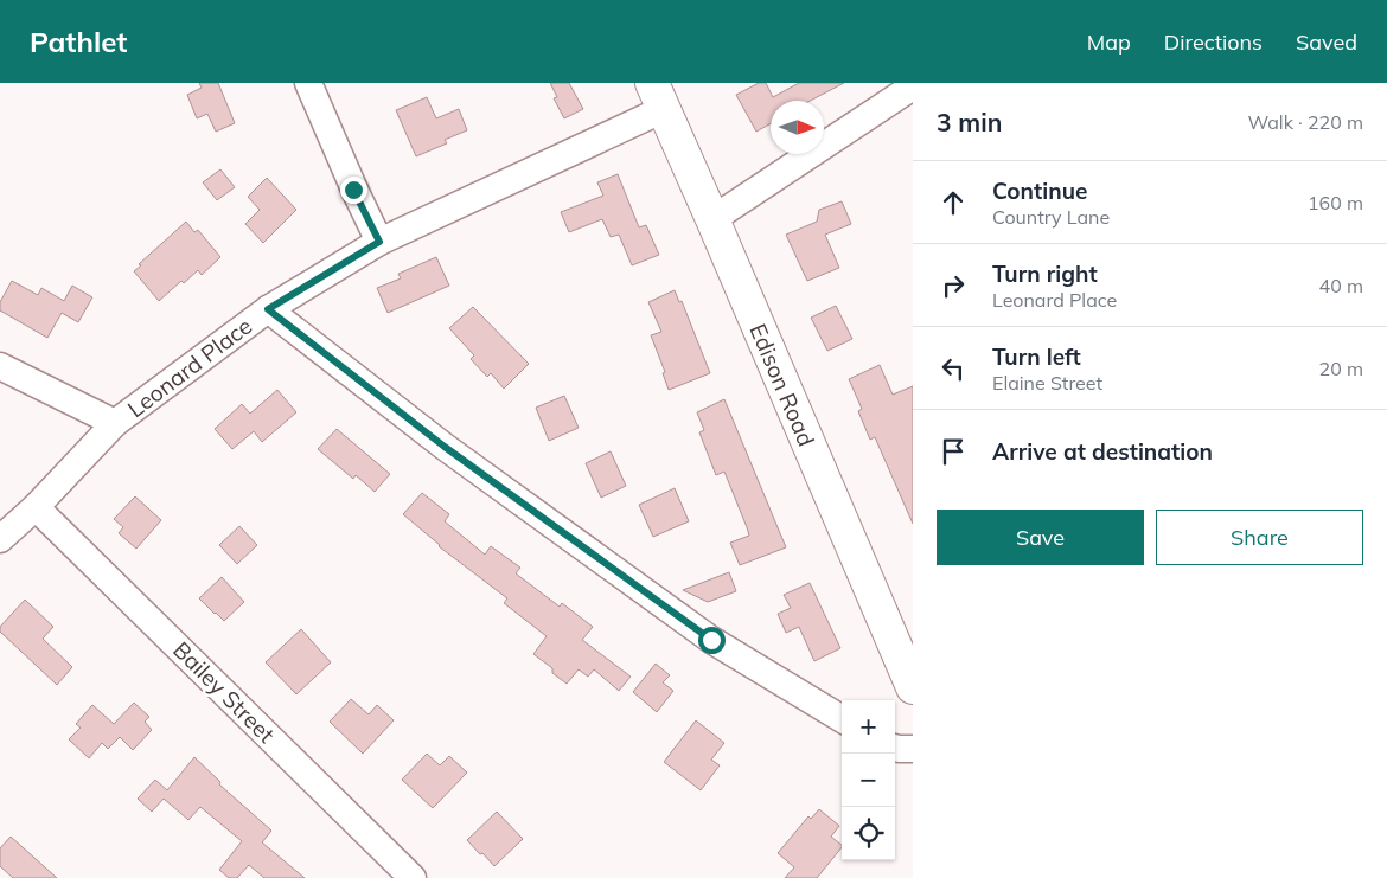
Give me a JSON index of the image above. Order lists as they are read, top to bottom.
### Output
{
  "streets": {
    "street": ["Leonard Place", "Edison Road", "Bailey Street"]
  },
  "crossings": [
    ["Leonard Place", "Edison Road"],
    ["Leonard Place", "Bailey Street"]
  ],
  "north": "right",
  "page": {
    "header": "Pathlet",
    "nav": ["Map", "Directions", "Saved"],
    "heading": ["3 min", "Walk · 220 m"],
    "list": [
      ["Continue", "Country Lane", "160 m"],
      ["Turn right", "Leonard Place", "40 m"],
      ["Turn left", "Elaine Street", "20 m"],
      "Arrive at destination"
    ],
    "buttons": ["Save", "Share"],
    "map_buttons": ["+", "−"]
  }
}
